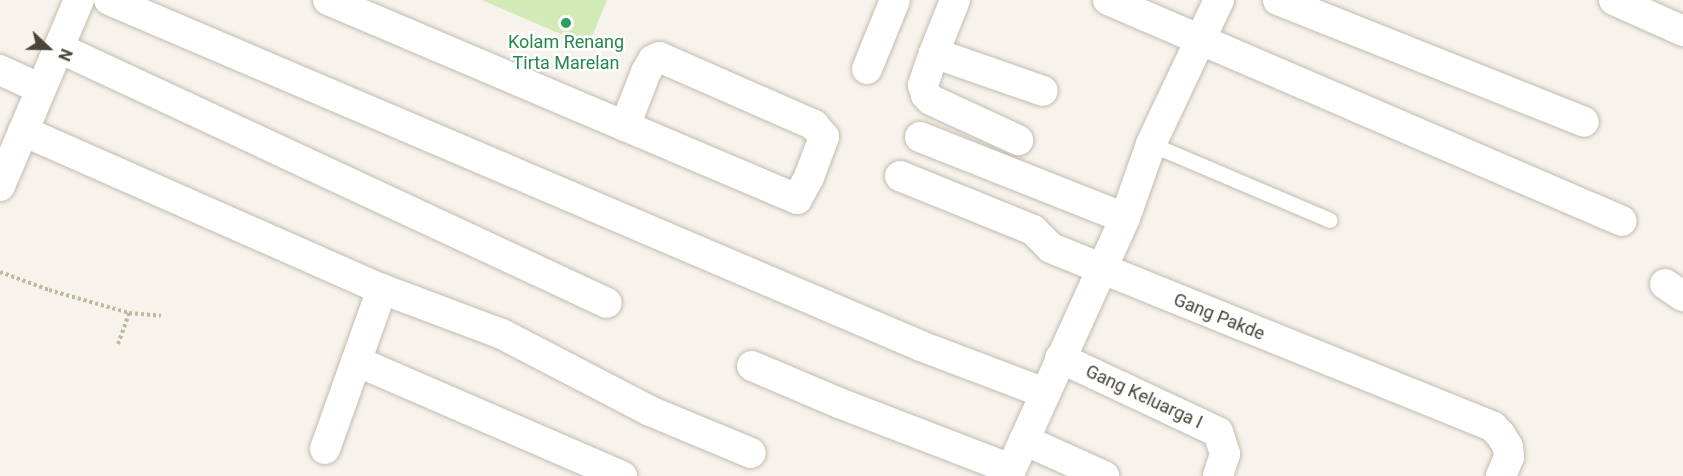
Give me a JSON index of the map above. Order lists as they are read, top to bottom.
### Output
{
  "streets": {
    "street": ["Gang Pakde", "Gang Keluarga I"]
  },
  "places": ["Kolam Renang Tirta Marelan"],
  "north": "right"
}
